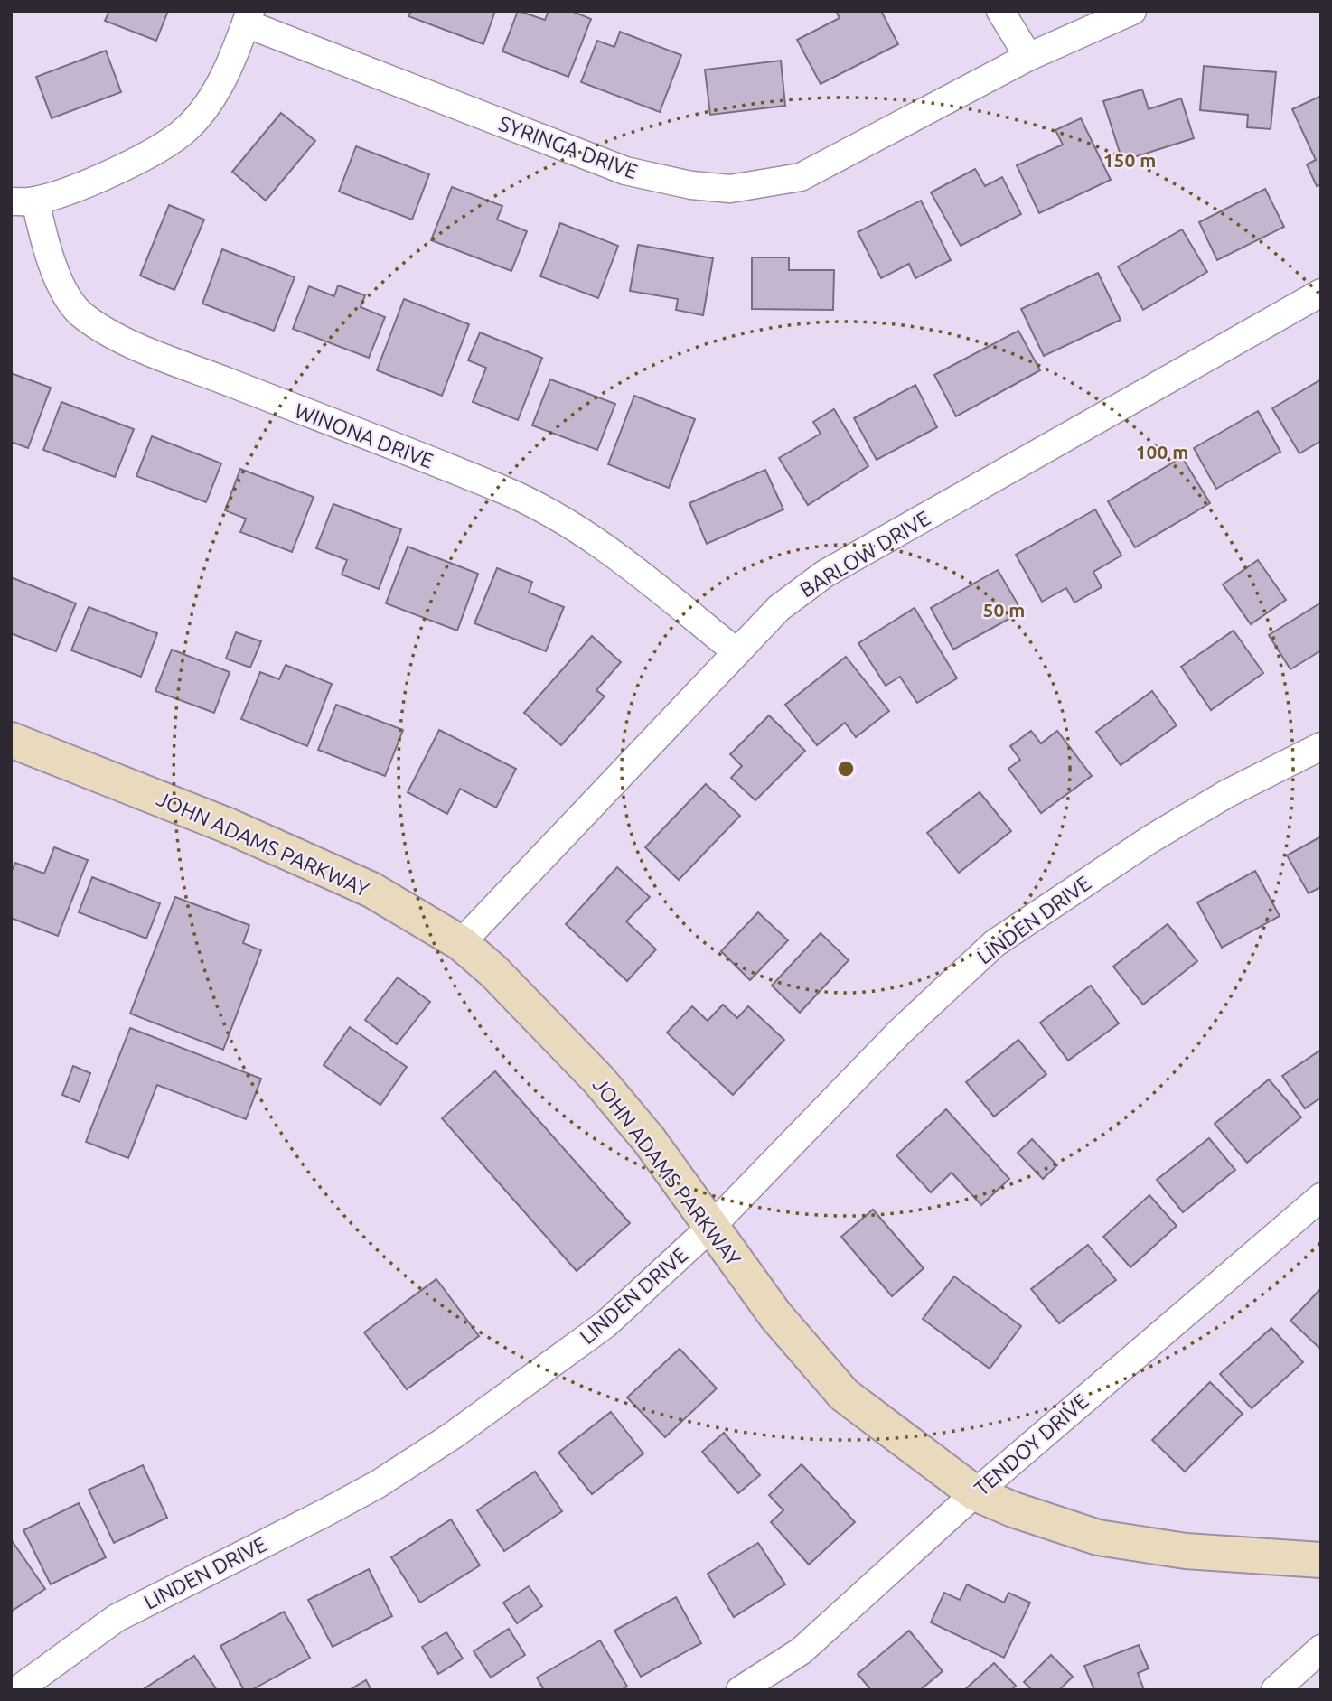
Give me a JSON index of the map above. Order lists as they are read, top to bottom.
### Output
{
  "streets": {
    "street": [
      "SYRINGA DRIVE",
      "WINONA DRIVE",
      "BARLOW DRIVE",
      "JOHN ADAMS PARKWAY",
      "LINDEN DRIVE",
      "TENDOY DRIVE"
    ]
  },
  "crossings": [
    ["WINONA DRIVE", "BARLOW DRIVE"],
    ["BARLOW DRIVE", "JOHN ADAMS PARKWAY"],
    ["JOHN ADAMS PARKWAY", "LINDEN DRIVE"],
    ["JOHN ADAMS PARKWAY", "TENDOY DRIVE"]
  ],
  "rings": ["150 m", "100 m", "50 m"]
}
